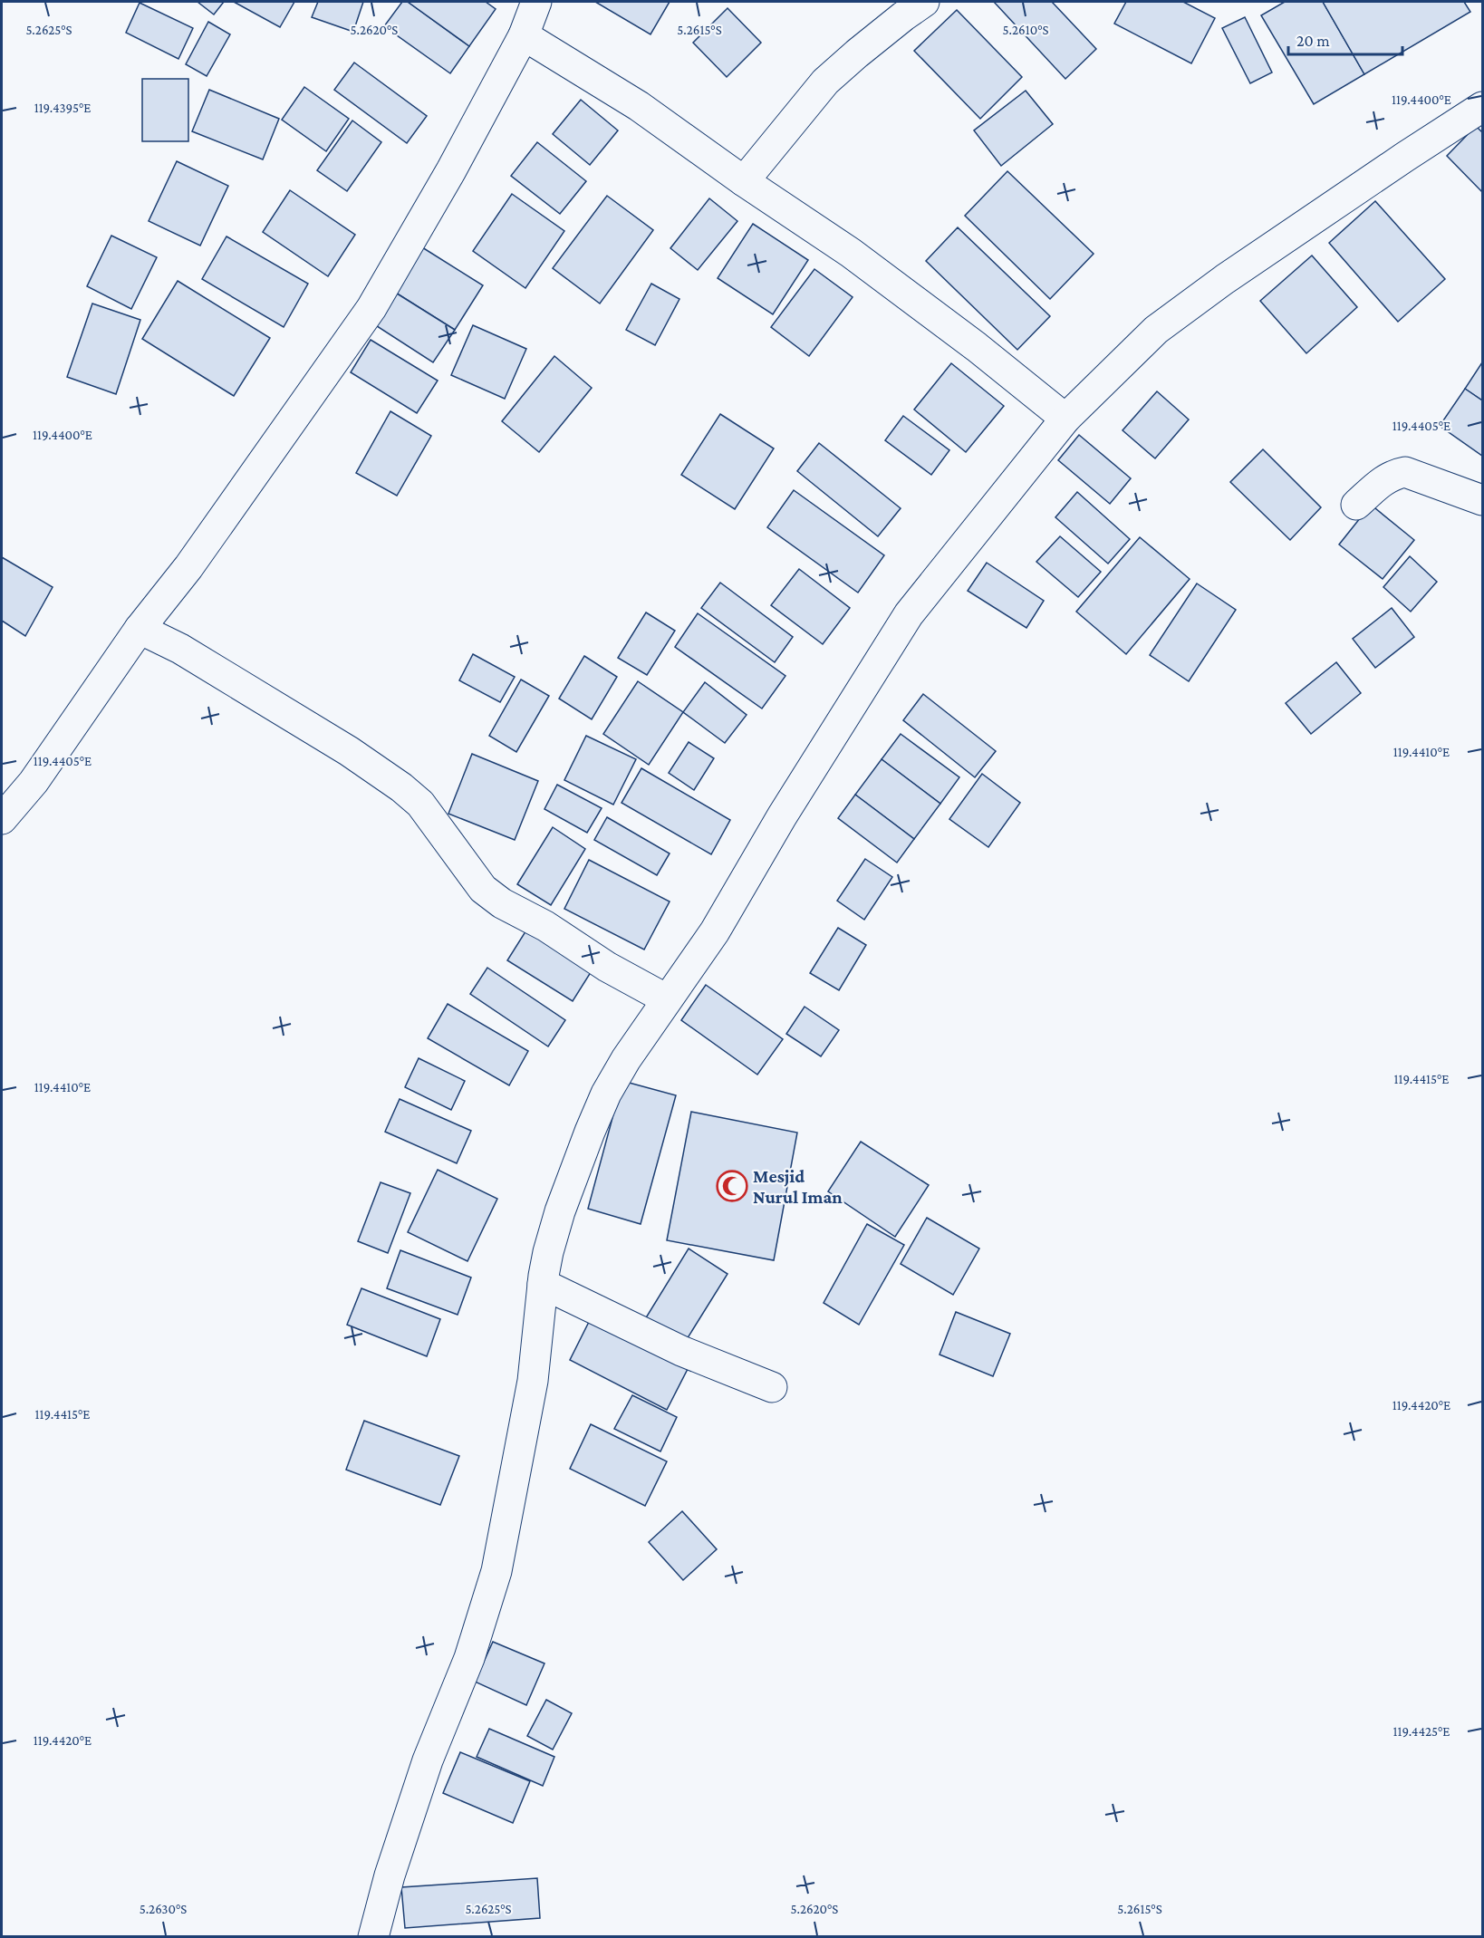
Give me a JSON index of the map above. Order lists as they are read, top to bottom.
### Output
{
  "places": {
    "mosque": ["Mesjid Nurul Iman"]
  },
  "scale_bar": "20 m",
  "coordinates": [
    "5.2625°S",
    "5.2620°S",
    "5.2615°S",
    "5.2610°S",
    "119.4400°E",
    "119.4395°E",
    "119.4405°E",
    "119.4410°E",
    "119.4415°E",
    "119.4420°E",
    "119.4425°E",
    "5.2630°S"
  ]
}
